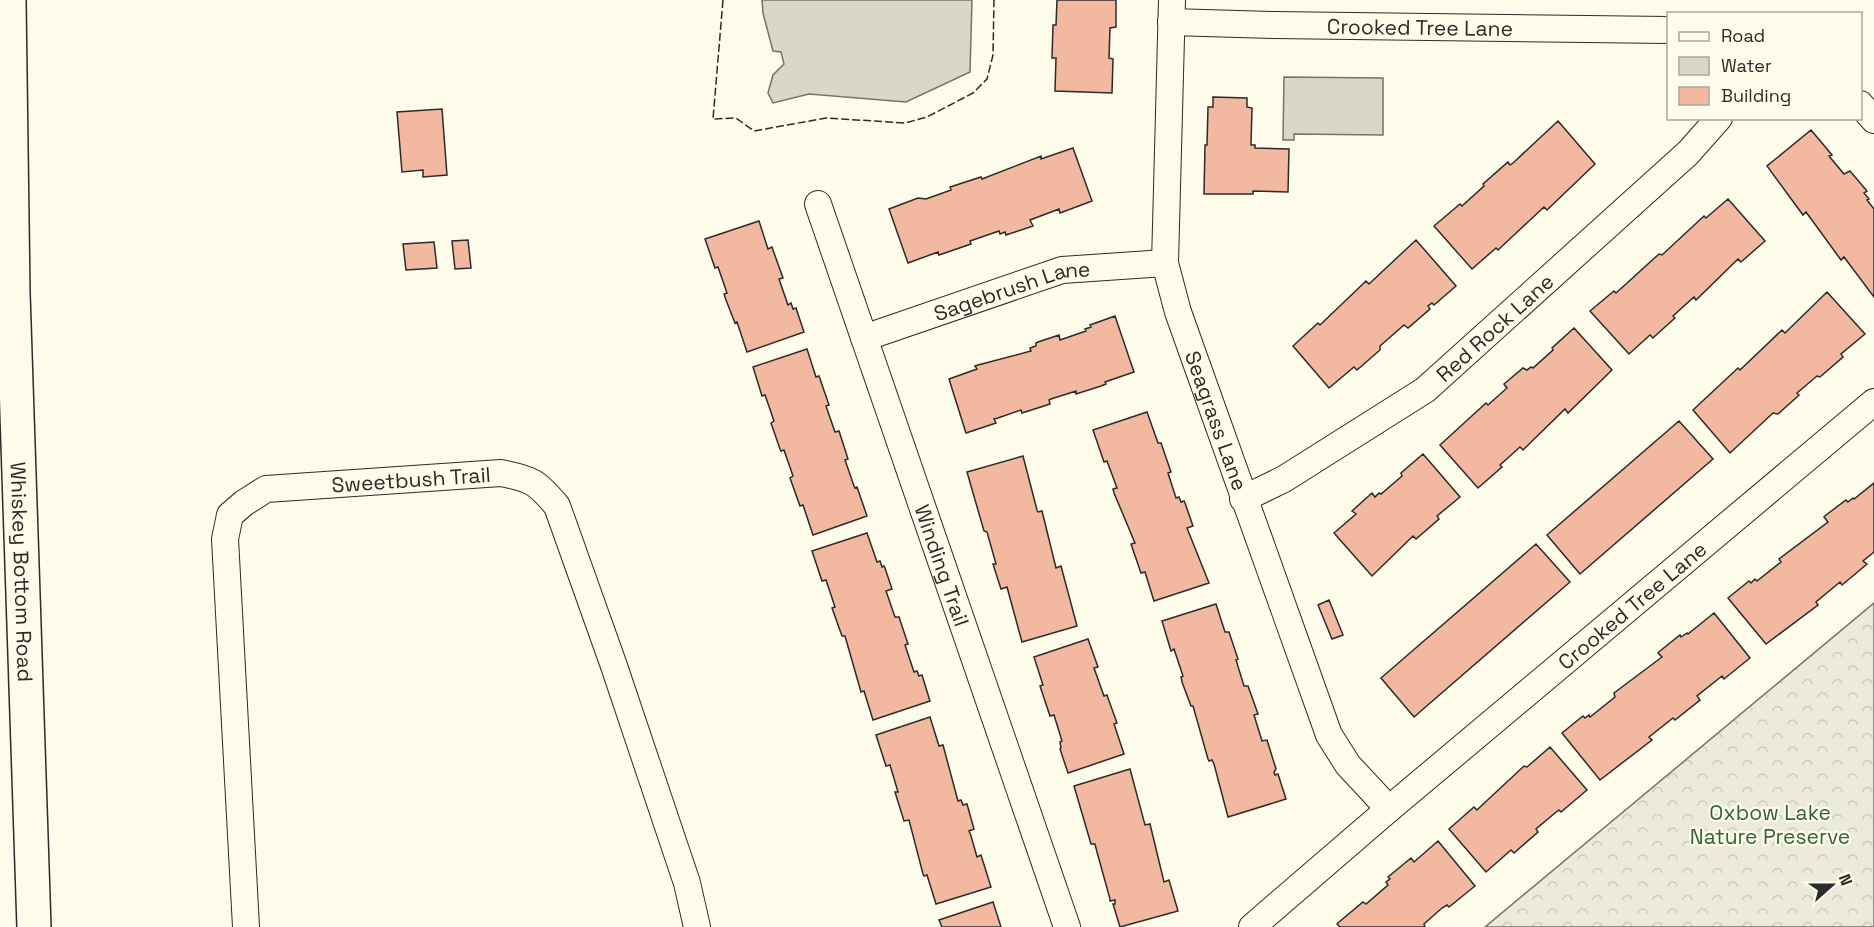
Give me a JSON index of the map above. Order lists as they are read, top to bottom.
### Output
{
  "streets": {
    "street": [
      "Crooked Tree Lane",
      "Sagebrush Lane",
      "Red Rock Lane",
      "Seagrass Lane",
      "Sweetbush Trail",
      "Winding Trail",
      "Whiskey Bottom Road"
    ]
  },
  "crossings": [
    ["Crooked Tree Lane", "Seagrass Lane"],
    ["Sagebrush Lane", "Seagrass Lane"],
    ["Sagebrush Lane", "Winding Trail"],
    ["Red Rock Lane", "Seagrass Lane"]
  ],
  "parks": ["Oxbow Lake Nature Preserve"],
  "legend": ["Road", "Water", "Building"],
  "north": "right"
}
